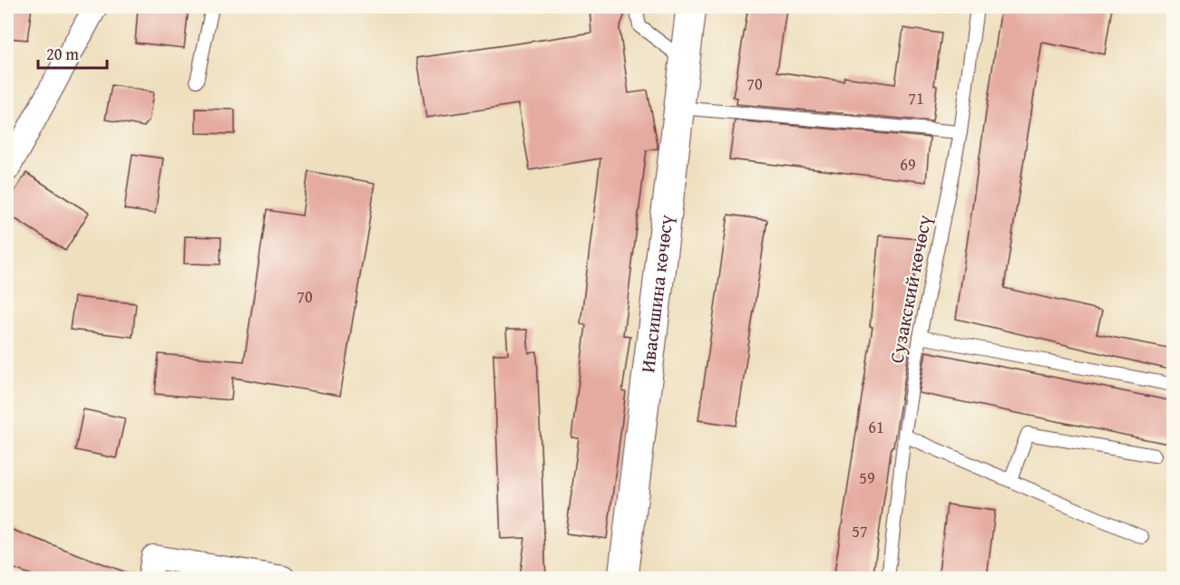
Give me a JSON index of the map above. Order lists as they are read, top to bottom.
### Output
{
  "streets": {
    "street": ["Ивасишина көчөсү"],
    "lane": ["Сузакский көчөсү"]
  },
  "house_numbers": [
    "70",
    "71",
    "69",
    "70",
    "61",
    "59",
    "57"
  ],
  "scale_bar": "20 m"
}
